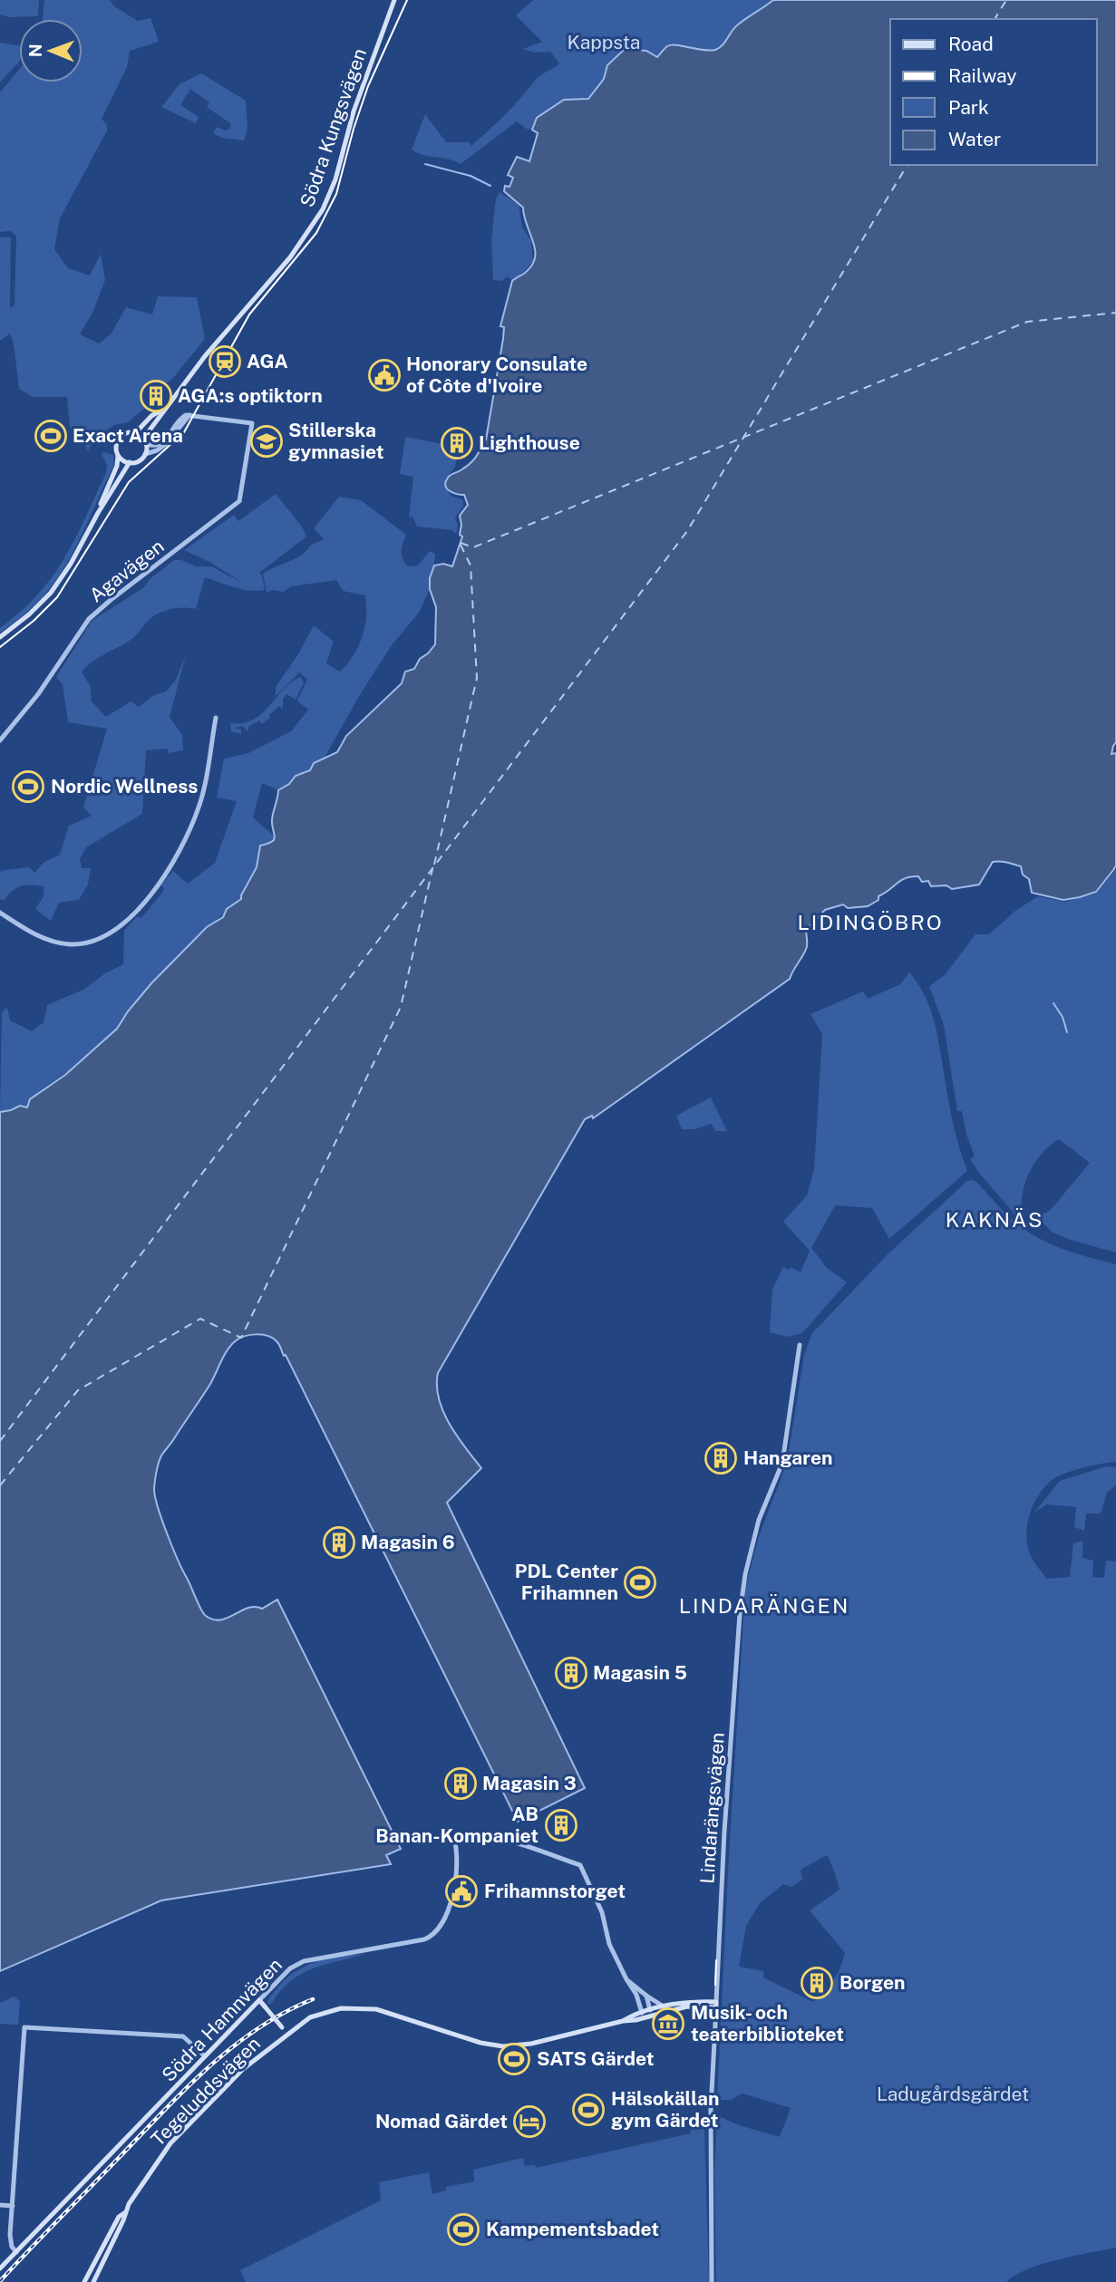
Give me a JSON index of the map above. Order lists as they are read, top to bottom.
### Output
{
  "streets": {
    "main road": ["Södra Kungsvägen", "Södra Hamnvägen", "Tegeluddsvägen"],
    "street": ["Agavägen", "Lindarängsvägen"]
  },
  "crossings": [
    ["Lindarängsvägen", "Tegeluddsvägen"]
  ],
  "districts": ["LIDINGÖBRO", "KAKNÄS", "LINDARÄNGEN"],
  "parks": ["Kappsta", "Ladugårdsgärdet"],
  "places": {
    "station": ["AGA"],
    "public building": ["Honorary Consulate of Côte d'Ivoire", "Frihamnstorget"],
    "building": [
      "AGA:s optiktorn",
      "Lighthouse",
      "Hangaren",
      "Magasin 6",
      "Magasin 5",
      "Magasin 3",
      "AB Banan-Kompaniet",
      "Borgen"
    ],
    "sports": [
      "Exact Arena",
      "Nordic Wellness",
      "PDL Center Frihamnen",
      "SATS Gärdet",
      "Hälsokällan gym Gärdet",
      "Kampementsbadet"
    ],
    "school or university": ["Stillerska gymnasiet"],
    "museum": ["Musik- och teaterbiblioteket"],
    "hotel": ["Nomad Gärdet"]
  },
  "legend": [
    "Road",
    "Railway",
    "Park",
    "Water"
  ],
  "north": "left"
}
